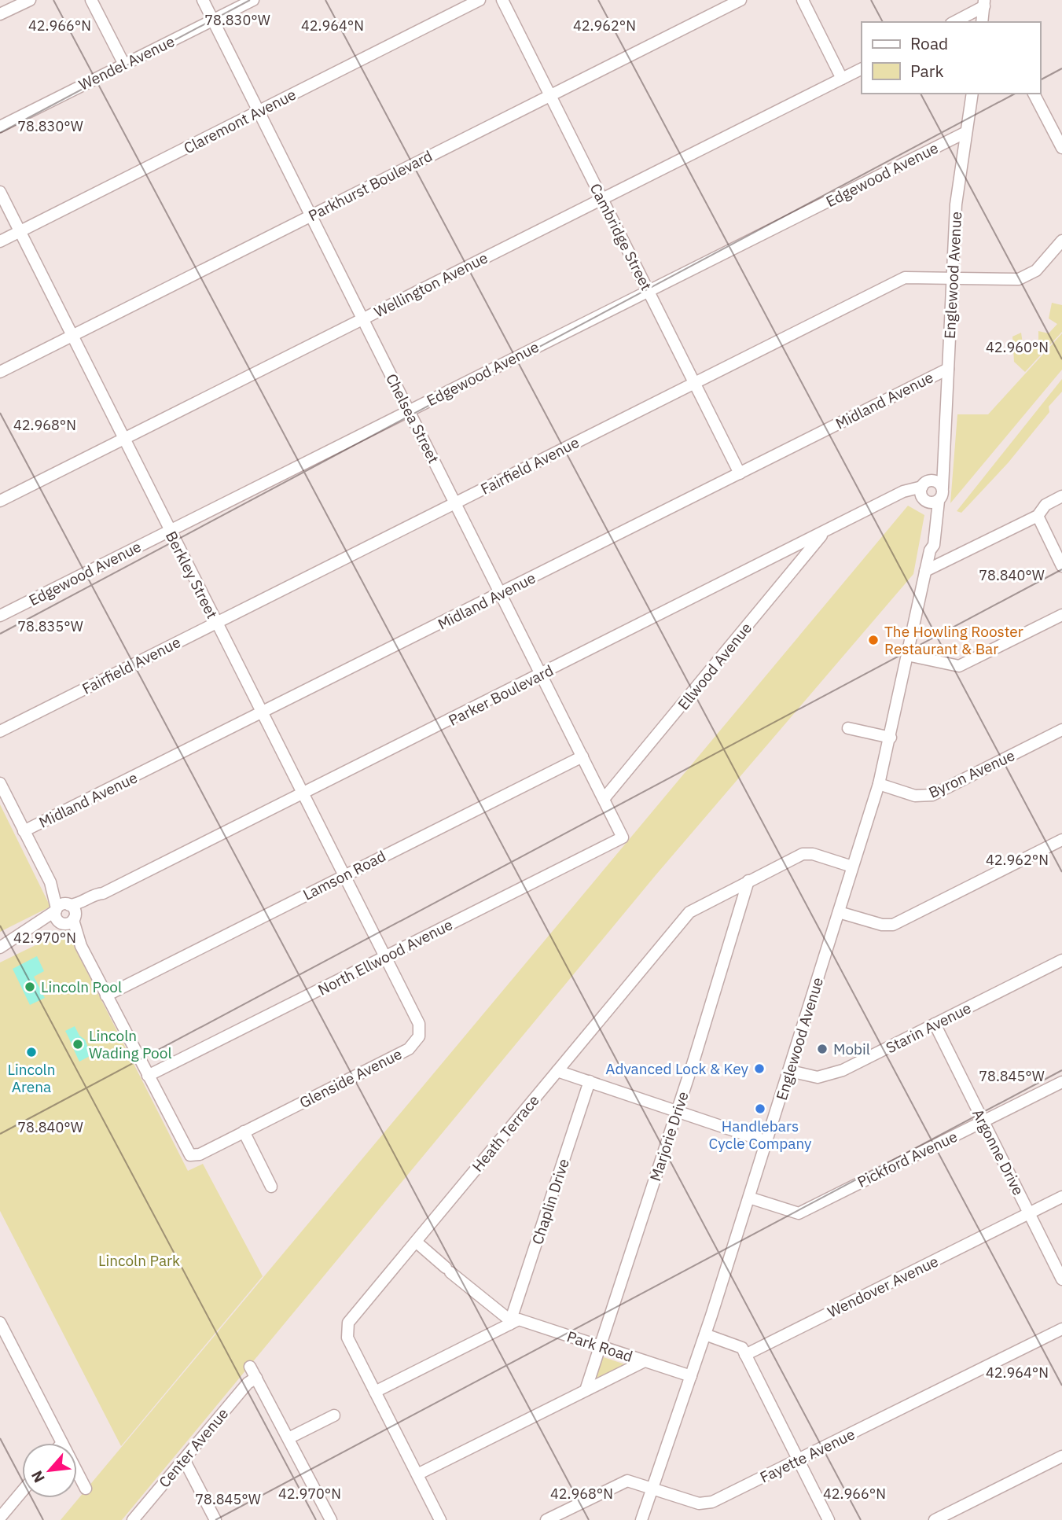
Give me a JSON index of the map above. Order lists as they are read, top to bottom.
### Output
{
  "streets": {
    "street": [
      "Wendel Avenue",
      "Claremont Avenue",
      "Edgewood Avenue",
      "Parkhurst Boulevard",
      "Cambridge Street",
      "Englewood Avenue",
      "Wellington Avenue",
      "Midland Avenue",
      "Chelsea Street",
      "Fairfield Avenue",
      "Berkley Street",
      "Ellwood Avenue",
      "Parker Boulevard",
      "Byron Avenue",
      "Lamson Road",
      "North Ellwood Avenue",
      "Starin Avenue",
      "Glenside Avenue",
      "Heath Terrace",
      "Marjorie Drive",
      "Argonne Drive",
      "Pickford Avenue",
      "Chaplin Drive",
      "Wendover Avenue",
      "Park Road",
      "Center Avenue",
      "Fayette Avenue"
    ]
  },
  "crossings": [
    ["Wendel Avenue", "Chelsea Street"],
    ["Claremont Avenue", "Chelsea Street"],
    ["Claremont Avenue", "Berkley Street"],
    ["Edgewood Avenue", "Cambridge Street"],
    ["Edgewood Avenue", "Englewood Avenue"],
    ["Edgewood Avenue", "Chelsea Street"],
    ["Edgewood Avenue", "Berkley Street"],
    ["Parkhurst Boulevard", "Cambridge Street"],
    ["Parkhurst Boulevard", "Chelsea Street"],
    ["Parkhurst Boulevard", "Berkley Street"],
    ["Cambridge Street", "Wellington Avenue"],
    ["Cambridge Street", "Midland Avenue"],
    ["Cambridge Street", "Fairfield Avenue"],
    ["Englewood Avenue", "Midland Avenue"],
    ["Englewood Avenue", "Fairfield Avenue"],
    ["Englewood Avenue", "Parker Boulevard"],
    ["Englewood Avenue", "Byron Avenue"],
    ["Englewood Avenue", "Starin Avenue"],
    ["Englewood Avenue", "Heath Terrace"],
    ["Englewood Avenue", "Pickford Avenue"],
    ["Englewood Avenue", "Park Road"],
    ["Englewood Avenue", "Fayette Avenue"],
    ["Wellington Avenue", "Chelsea Street"],
    ["Wellington Avenue", "Berkley Street"],
    ["Midland Avenue", "Chelsea Street"],
    ["Midland Avenue", "Berkley Street"],
    ["Chelsea Street", "Fairfield Avenue"],
    ["Chelsea Street", "Ellwood Avenue"],
    ["Chelsea Street", "Parker Boulevard"],
    ["Chelsea Street", "Lamson Road"],
    ["Chelsea Street", "North Ellwood Avenue"],
    ["Fairfield Avenue", "Berkley Street"],
    ["Berkley Street", "Parker Boulevard"],
    ["Berkley Street", "Lamson Road"],
    ["Berkley Street", "North Ellwood Avenue"],
    ["Berkley Street", "Glenside Avenue"],
    ["Ellwood Avenue", "Parker Boulevard"],
    ["North Ellwood Avenue", "Glenside Avenue"],
    ["Starin Avenue", "Argonne Drive"],
    ["Heath Terrace", "Marjorie Drive"],
    ["Marjorie Drive", "Park Road"],
    ["Argonne Drive", "Pickford Avenue"],
    ["Argonne Drive", "Wendover Avenue"],
    ["Chaplin Drive", "Park Road"]
  ],
  "parks": ["Lincoln Park"],
  "places": [
    "The Howling Rooster Restaurant & Bar",
    "Lincoln Pool",
    "Lincoln Wading Pool",
    "Mobil",
    "Lincoln Arena",
    "Advanced Lock & Key",
    "Handlebars Cycle Company"
  ],
  "legend": ["Road", "Park"],
  "north": "bottom left",
  "coordinates": [
    "78.830°W",
    "42.966°N",
    "42.964°N",
    "42.962°N",
    "42.960°N",
    "42.968°N",
    "78.840°W",
    "78.835°W",
    "42.970°N",
    "78.845°W"
  ]
}
